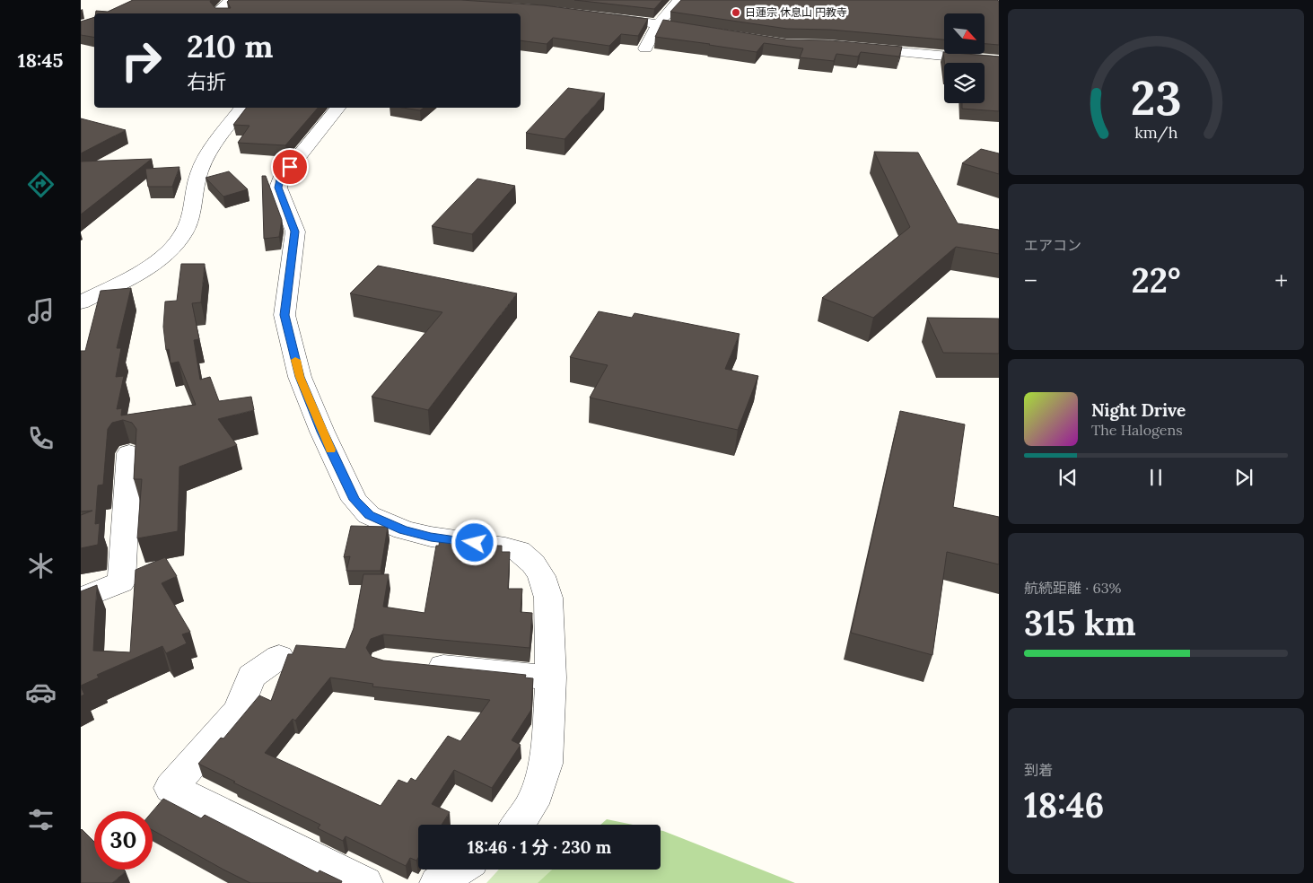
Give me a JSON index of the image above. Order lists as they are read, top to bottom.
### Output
{
  "places": ["日蓮宗 休息山 円教寺"],
  "north": "bottom right",
  "page": {
    "tabs": "18:45",
    "turn": ["210 m", "右折"],
    "tile": [
      "エアコン",
      ["航続距離 · 63%", "315 km"],
      ["到着", "18:46"]
    ],
    "heat": ["−", "22°", "+"],
    "song": ["Night Drive", "The Halogens"],
    "limit": "30",
    "trip": "18:46 · 1 分 · 230 m",
    "gauge": ["23", "km/h"]
  }
}
